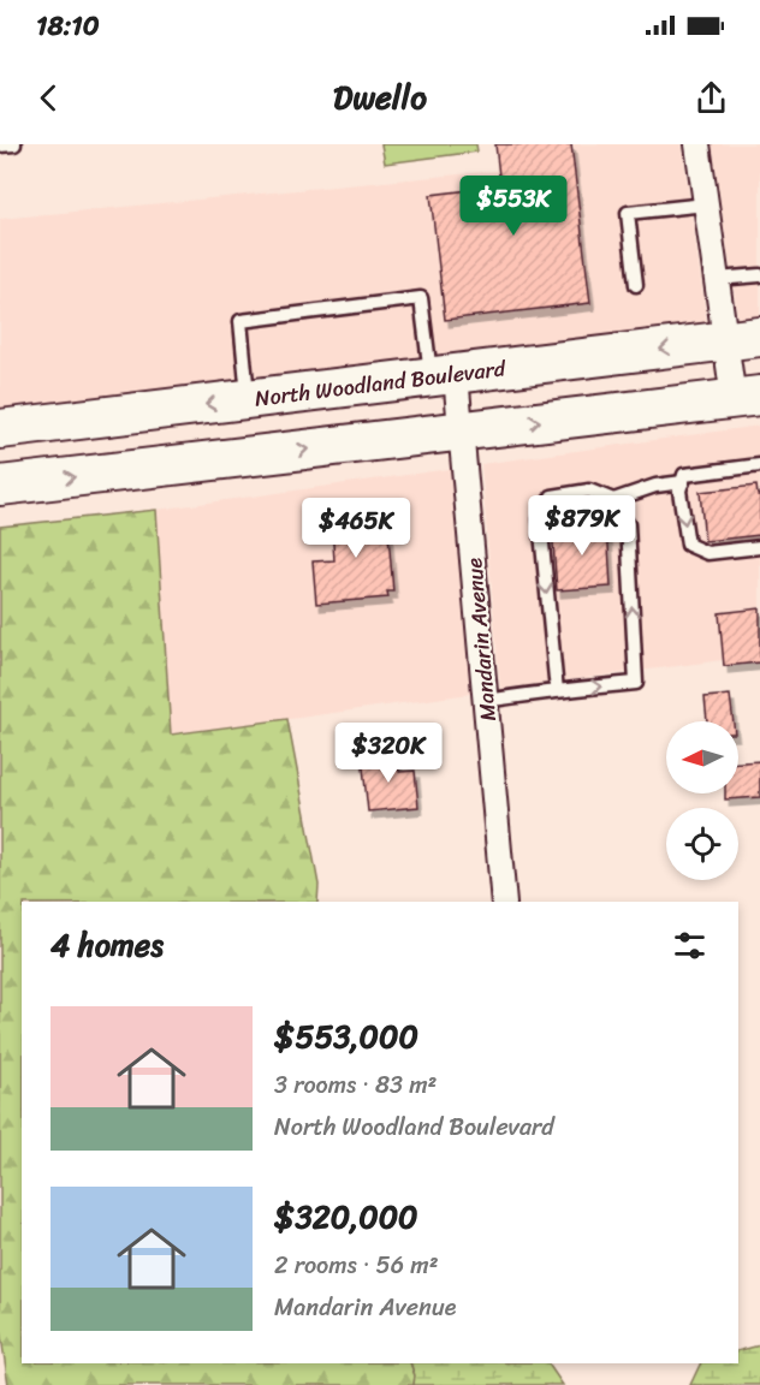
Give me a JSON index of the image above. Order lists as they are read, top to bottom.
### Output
{
  "streets": {
    "main road": ["North Woodland Boulevard"],
    "street": ["Mandarin Avenue"]
  },
  "crossings": [
    ["North Woodland Boulevard", "Mandarin Avenue"]
  ],
  "north": "left",
  "page": {
    "status": "18:10",
    "header": "Dwello",
    "price": [
      "$553K",
      "$879K",
      "$465K",
      "$320K"
    ],
    "heading": "4 homes",
    "list": [
      {
        "name": "$553,000",
        "note": "3 rooms · 83 m² · North Woodland Boulevard"
      },
      {
        "name": "$320,000",
        "note": "2 rooms · 56 m² · Mandarin Avenue"
      }
    ]
  }
}
